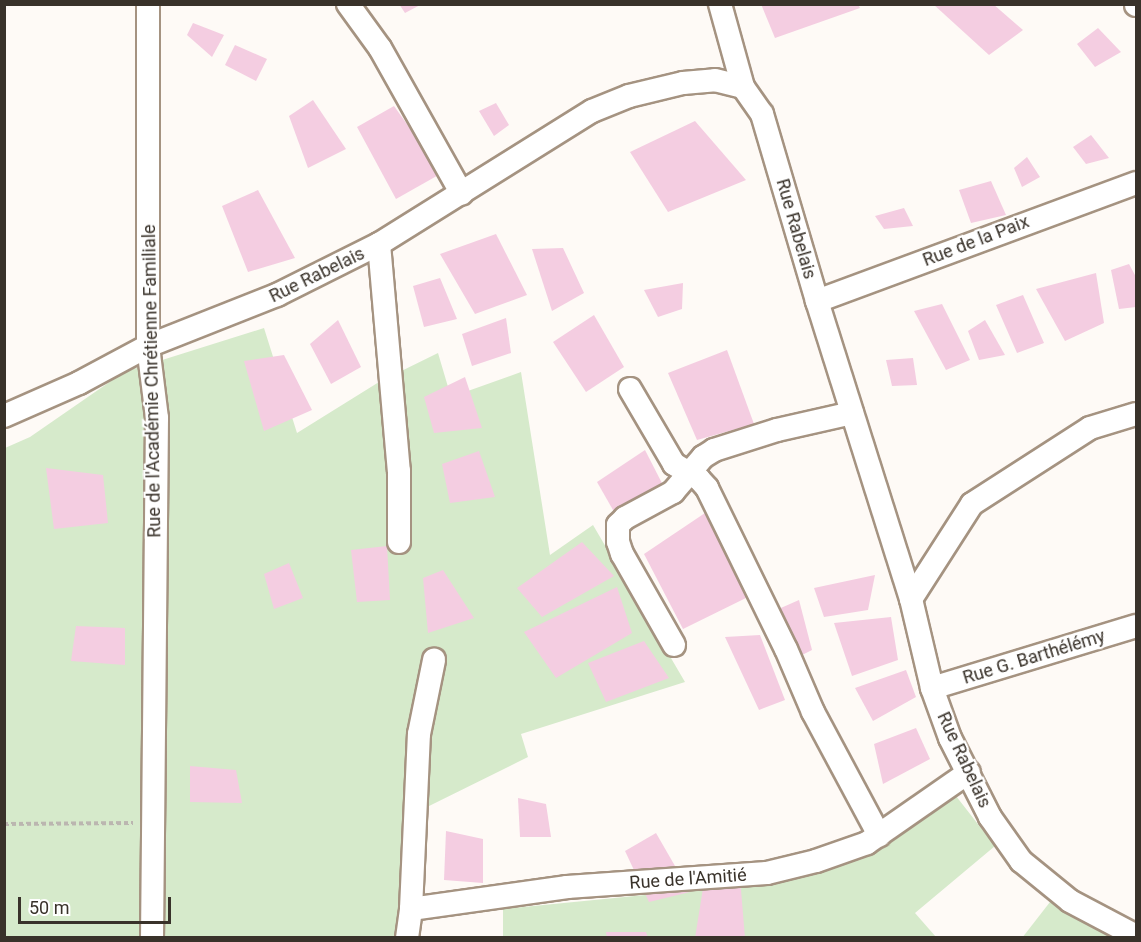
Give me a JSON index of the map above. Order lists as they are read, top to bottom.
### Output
{
  "streets": {
    "street": [
      "Rue Rabelais",
      "Rue de la Paix",
      "Rue de l'Académie Chrétienne Familiale",
      "Rue G. Barthélémy",
      "Rue de l'Amitié"
    ]
  },
  "crossings": [
    ["Rue Rabelais", "Rue de la Paix"],
    ["Rue Rabelais", "Rue de l'Académie Chrétienne Familiale"],
    ["Rue Rabelais", "Rue G. Barthélémy"],
    ["Rue Rabelais", "Rue de l'Amitié"]
  ],
  "scale_bar": "50 m"
}
